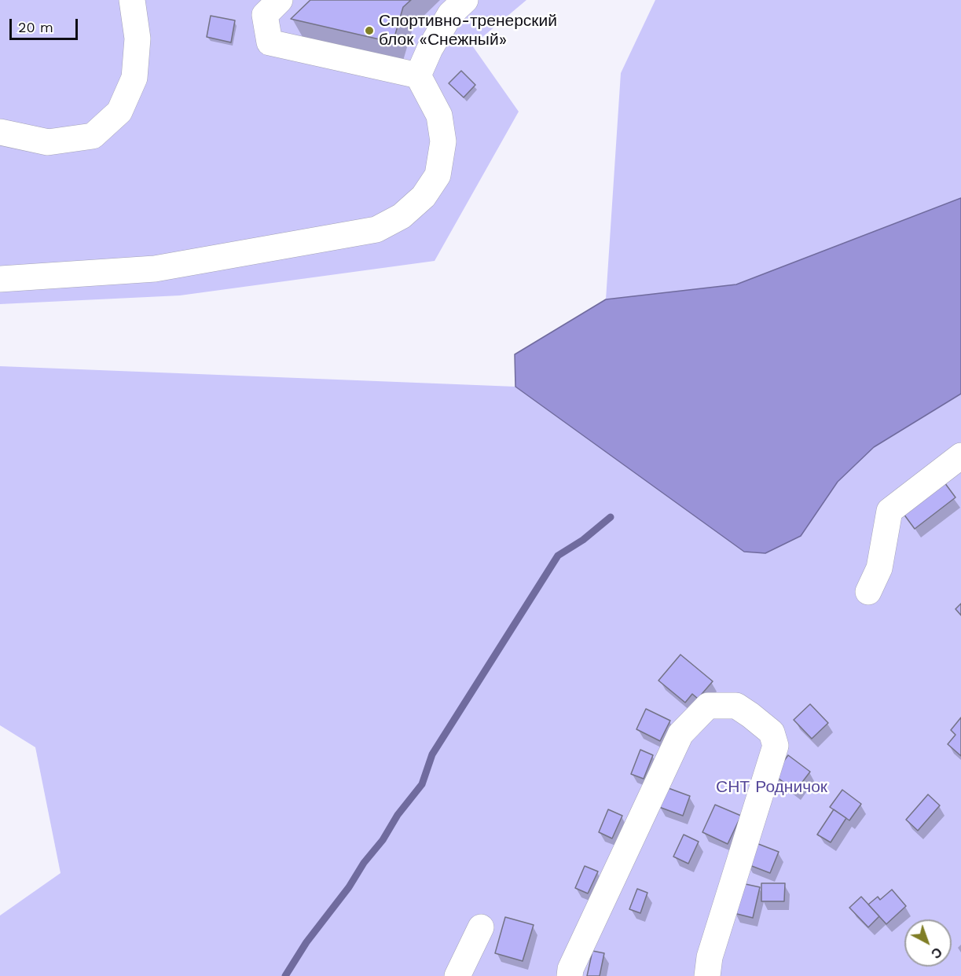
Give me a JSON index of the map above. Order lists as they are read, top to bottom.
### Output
{
  "parks": ["СНТ Родничок"],
  "places": ["Спортивно-тренерский блок «Снежный»"],
  "scale_bar": "20 m",
  "north": "bottom right"
}
